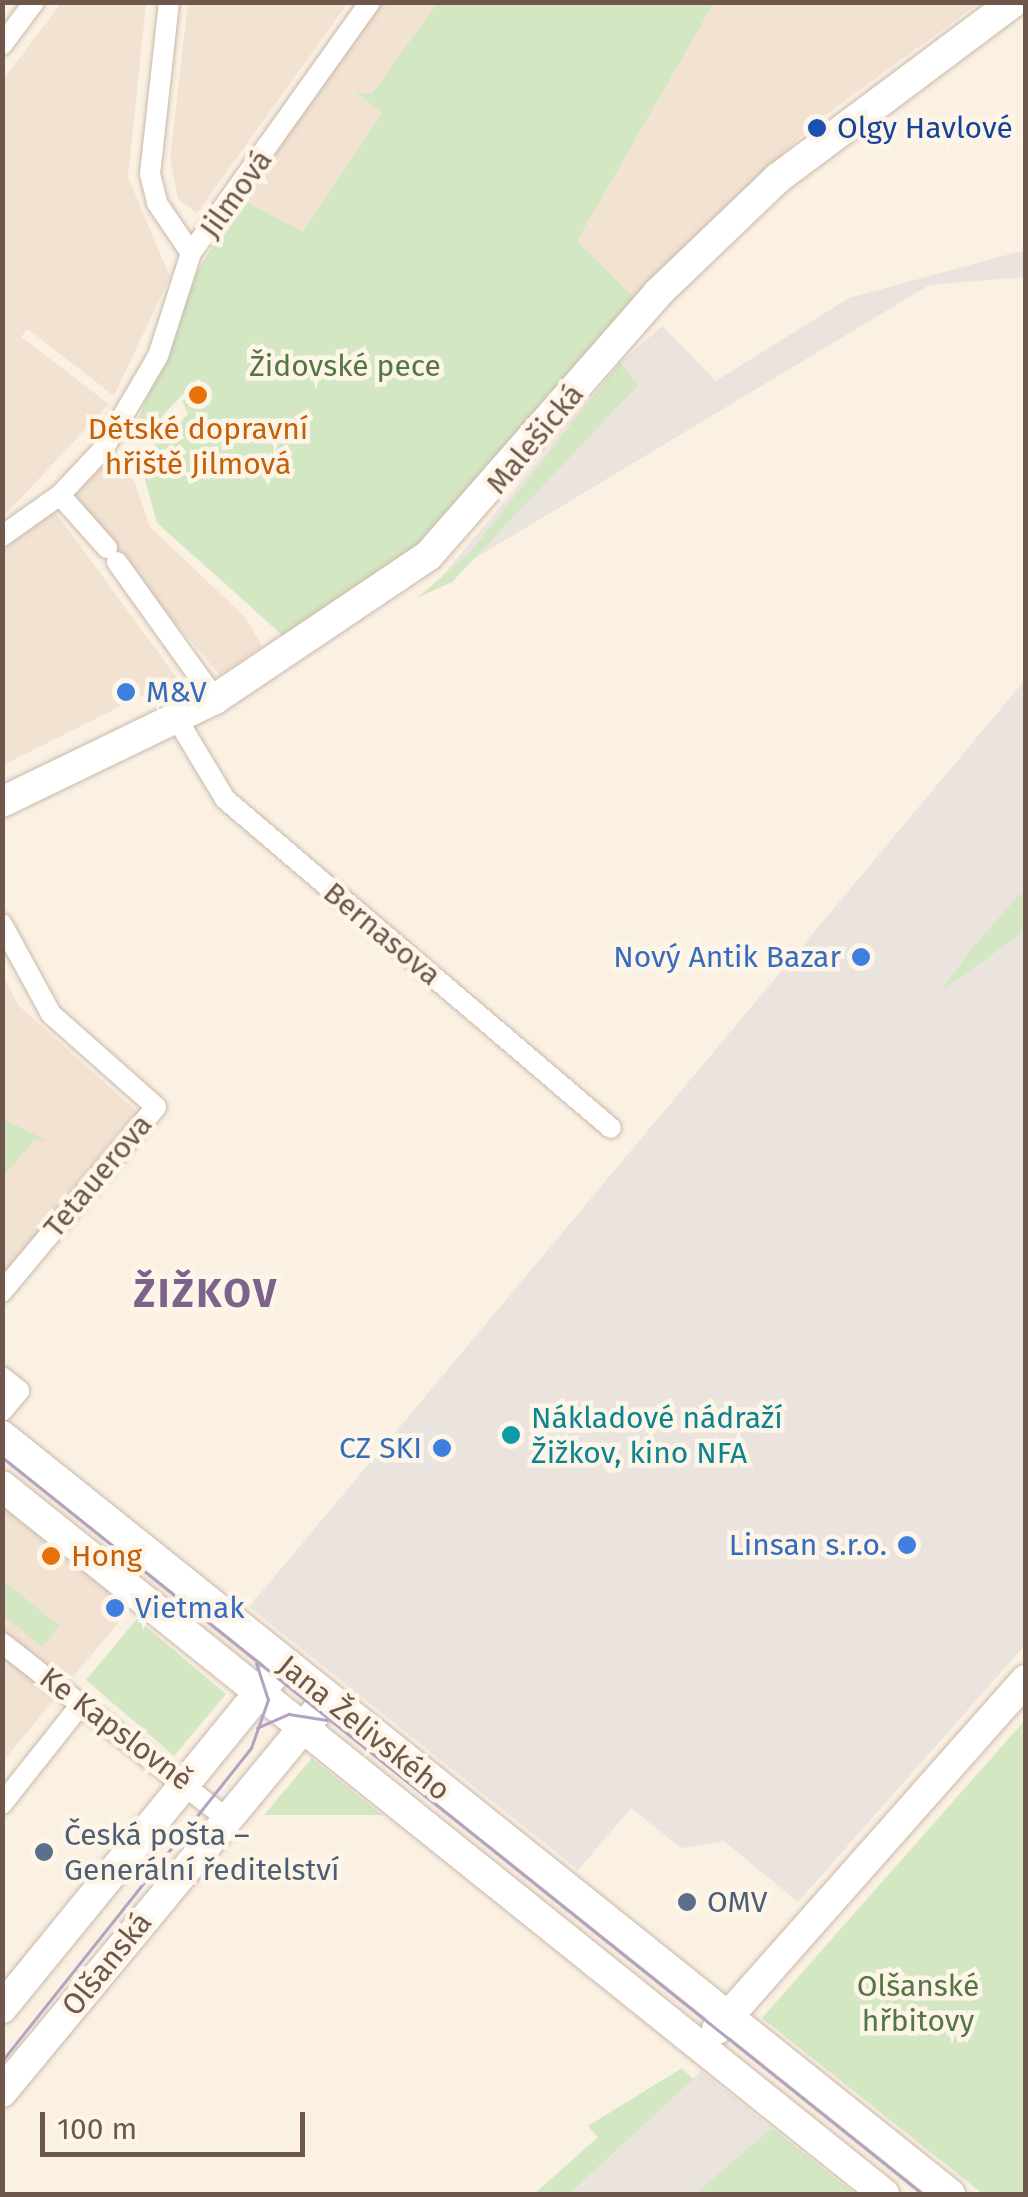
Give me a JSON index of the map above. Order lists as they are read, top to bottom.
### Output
{
  "streets": {
    "street": [
      "Jilmová",
      "Malešická",
      "Bernasova",
      "Tetauerova",
      "Jana Želivského",
      "Ke Kapslovně",
      "Olšanská"
    ]
  },
  "crossings": [
    ["Malešická", "Bernasova"],
    ["Jana Želivského", "Olšanská"],
    ["Ke Kapslovně", "Olšanská"]
  ],
  "districts": ["ŽIŽKOV"],
  "parks": ["Židovské pece", "Olšanské hřbitovy"],
  "places": [
    "Olgy Havlové",
    "Dětské dopravní hřiště Jilmová",
    "M&V",
    "Nový Antik Bazar",
    "Nákladové nádraží Žižkov, kino NFA",
    "CZ SKI",
    "Linsan s.r.o.",
    "Hong",
    "Vietmak",
    "Česká pošta – Generální ředitelství",
    "OMV"
  ],
  "scale_bar": "100 m"
}
